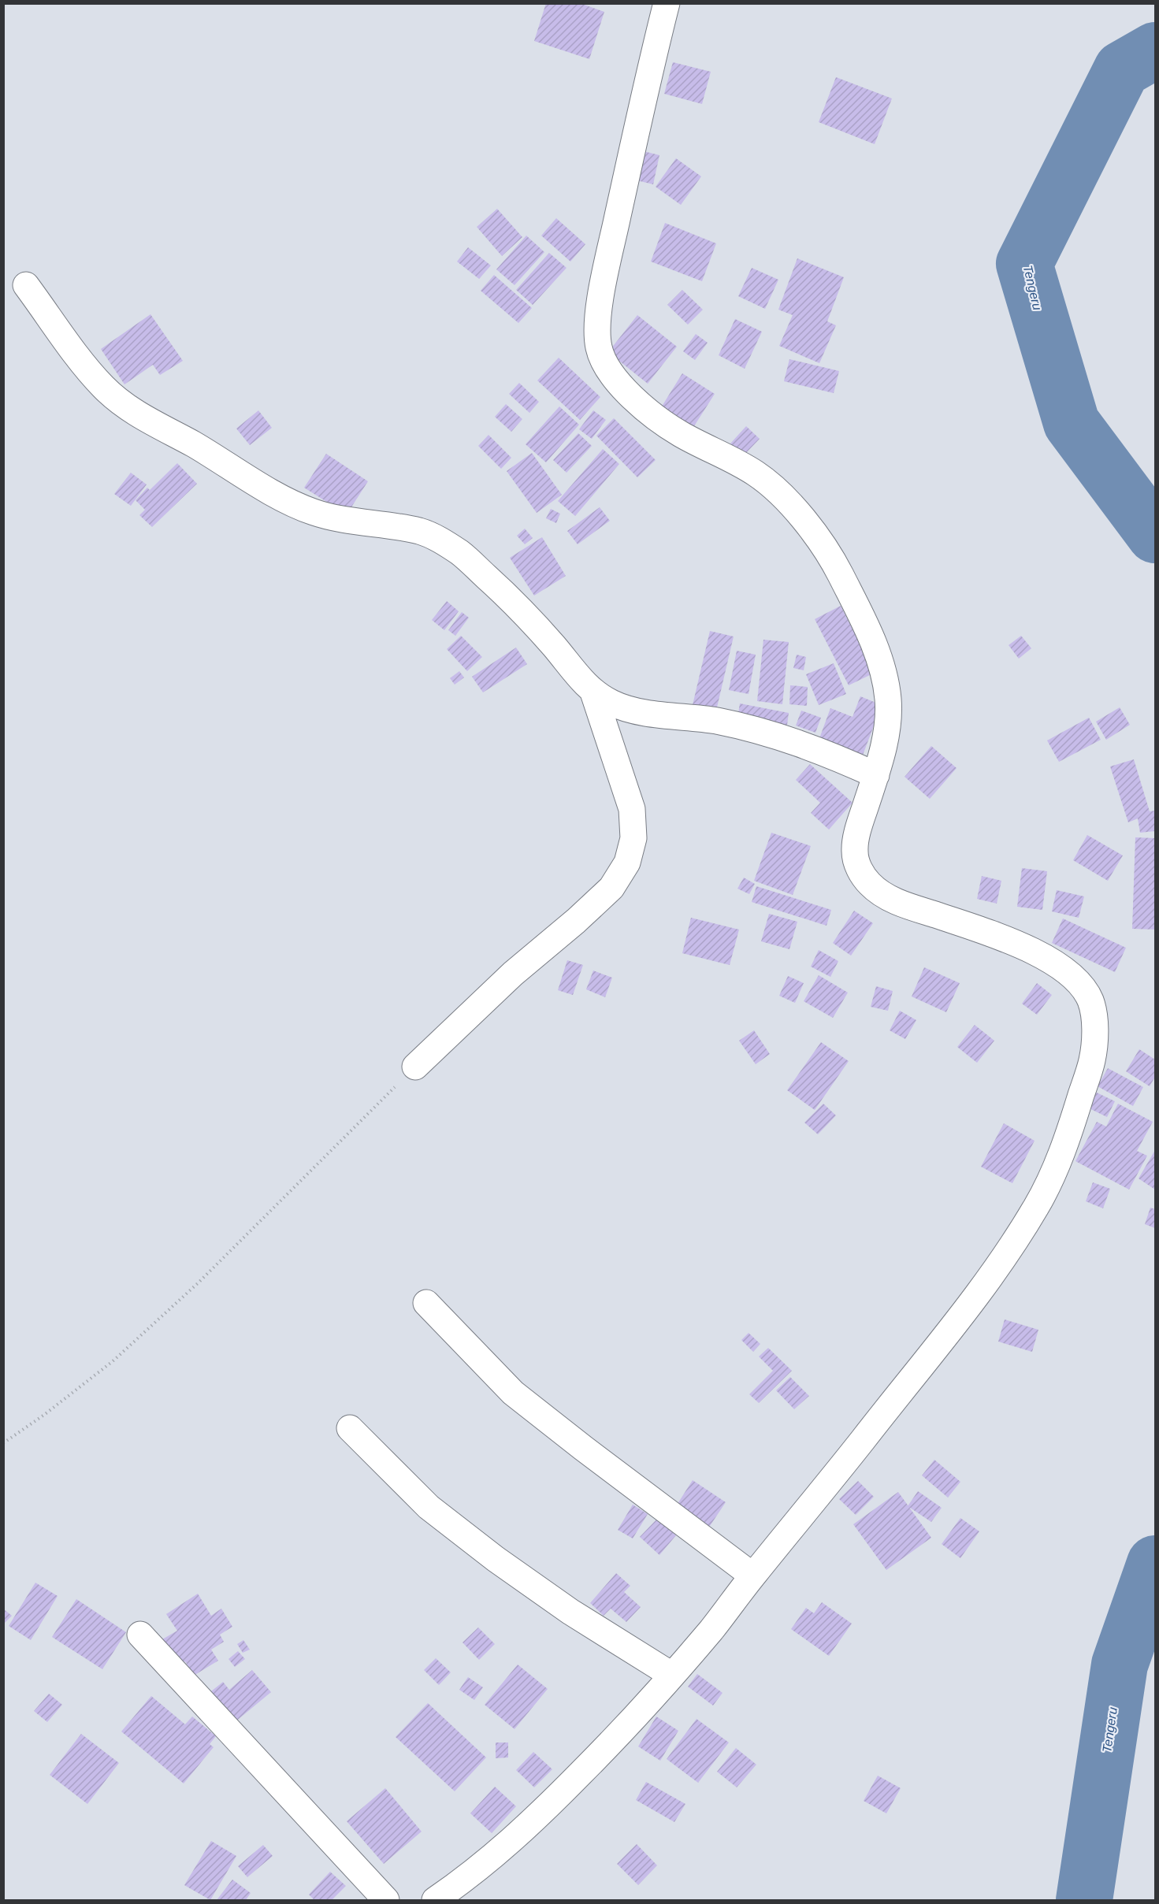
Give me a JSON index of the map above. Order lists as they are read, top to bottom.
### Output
{
  "water": ["Tengeru"]
}
